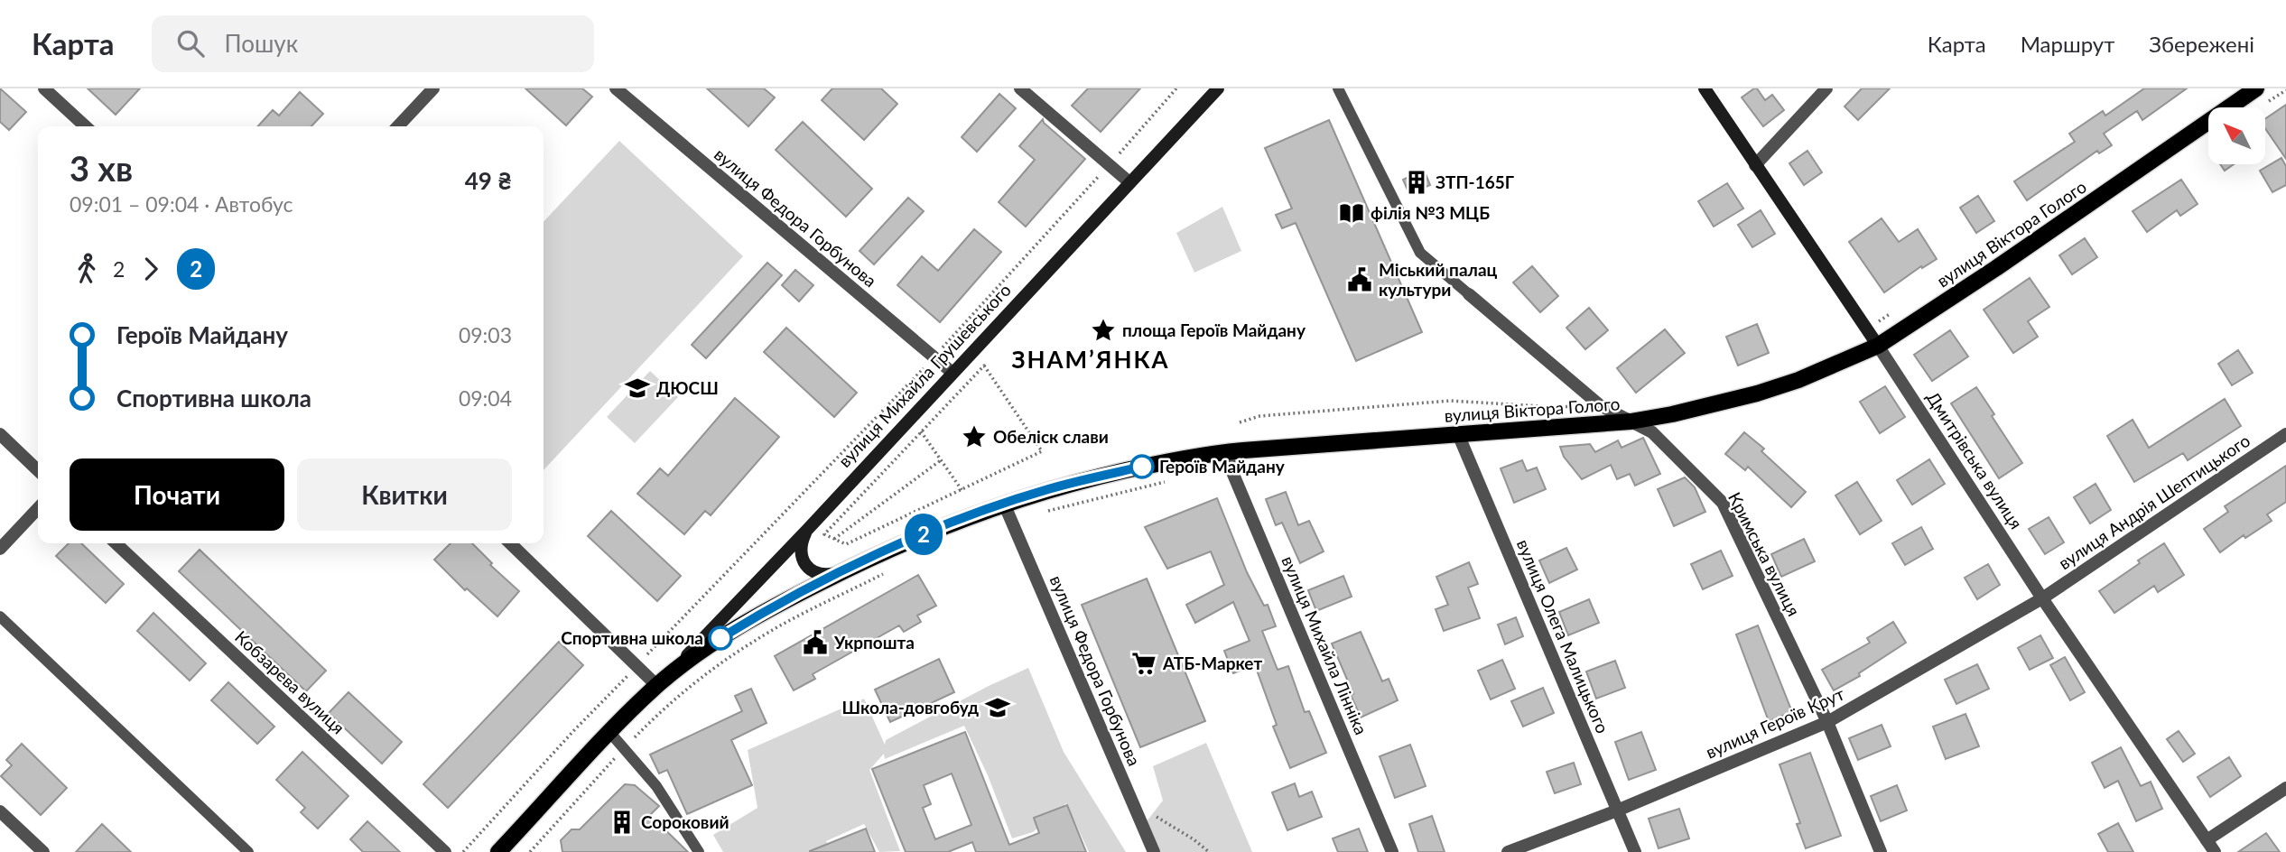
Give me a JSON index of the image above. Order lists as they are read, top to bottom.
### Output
{
  "streets": {
    "main road": ["вулиця Віктора Голого", "вулиця Михайла Грушевського", "Дмитрівська вулиця"],
    "street": [
      "вулиця Федора Горбунова",
      "вулиця Андрія Шептицького",
      "Кримська вулиця",
      "вулиця Олега Малицького",
      "вулиця Михайла Лінніка",
      "Кобзарева вулиця",
      "вулиця Героїв Крут"
    ]
  },
  "crossings": [
    ["вулиця Федора Горбунова", "вулиця Віктора Голого"],
    ["вулиця Федора Горбунова", "вулиця Михайла Грушевського"],
    ["вулиця Віктора Голого", "вулиця Михайла Грушевського"],
    ["вулиця Віктора Голого", "Дмитрівська вулиця"],
    ["вулиця Віктора Голого", "Кримська вулиця"],
    ["вулиця Віктора Голого", "вулиця Олега Малицького"],
    ["вулиця Віктора Голого", "вулиця Михайла Лінніка"],
    ["Дмитрівська вулиця", "вулиця Андрія Шептицького"],
    ["Дмитрівська вулиця", "вулиця Героїв Крут"],
    ["вулиця Андрія Шептицького", "вулиця Героїв Крут"],
    ["Кримська вулиця", "вулиця Героїв Крут"],
    ["вулиця Олега Малицького", "вулиця Героїв Крут"]
  ],
  "districts": ["ЗНАМ’ЯНКА"],
  "places": {
    "building": ["ЗТП-165Г", "Сороковий"],
    "library": ["філія №3 МЦБ"],
    "public building": ["Міський палац культури", "Укрпошта"],
    "place": ["площа Героїв Майдану", "Обеліск слави"],
    "school or university": ["ДЮСШ", "Школа-довгобуд"],
    "other": ["Героїв Майдану", "Спортивна школа"],
    "supermarket": ["АТБ-Маркет"]
  },
  "lines": ["bus line 2"],
  "north": "top left",
  "page": {
    "header": "Карта",
    "search": "Пошук",
    "nav": ["Карта", "Маршрут", "Збережені"],
    "on_map": "2",
    "heading": ["3 хв", "09:01 – 09:04 · Автобус", "49 ₴"],
    "legs": ["2", "2"],
    "list": [
      {
        "name": "Героїв Майдану",
        "value": "09:03"
      },
      {
        "name": "Спортивна школа",
        "value": "09:04"
      }
    ],
    "buttons": ["Почати", "Квитки"]
  }
}
